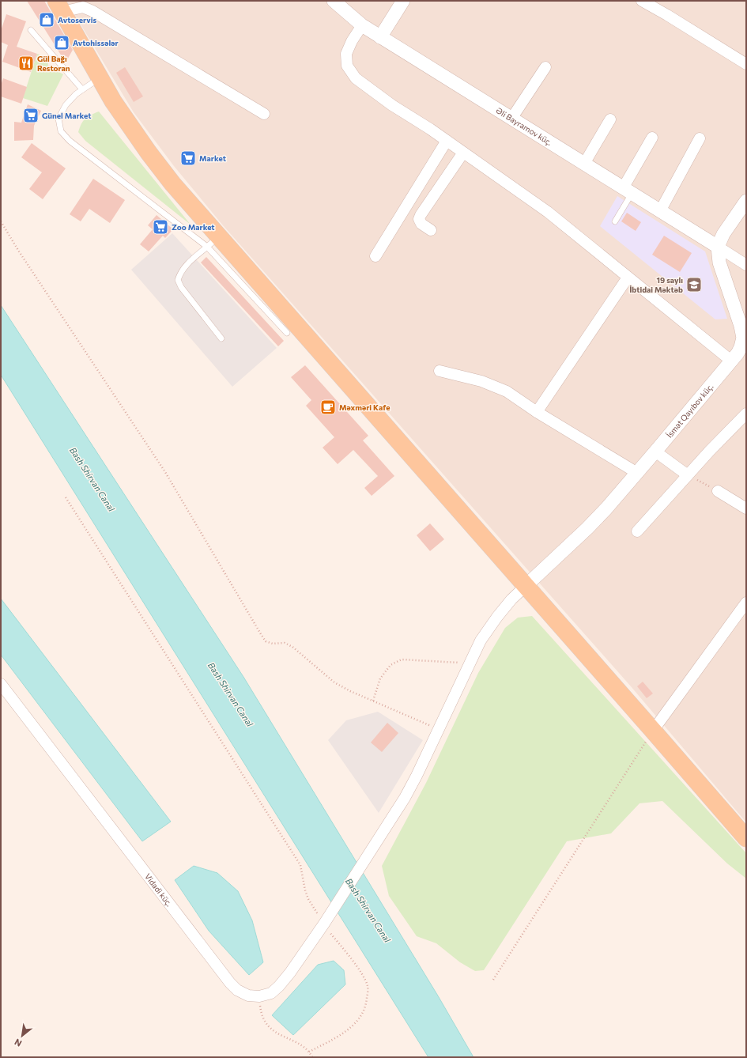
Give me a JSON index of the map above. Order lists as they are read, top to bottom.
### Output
{
  "streets": {
    "street": ["Əli Bayramov küç.", "İsmət Qayıbov küç.", "Vidadi küç."]
  },
  "crossings": [
    ["Əli Bayramov küç.", "İsmət Qayıbov küç."]
  ],
  "water": ["Bash Shirvan Canal"],
  "places": {
    "shop": ["Avtoservis", "Avtohissələr"],
    "restaurant": ["Gül Bağı Restoran"],
    "supermarket": ["Günel Market", "Market", "Zoo Market"],
    "school or university": ["19 saylı İbtidai Məktəb"],
    "cafe": ["Məxməri Kafe"]
  },
  "north": "bottom left"
}
